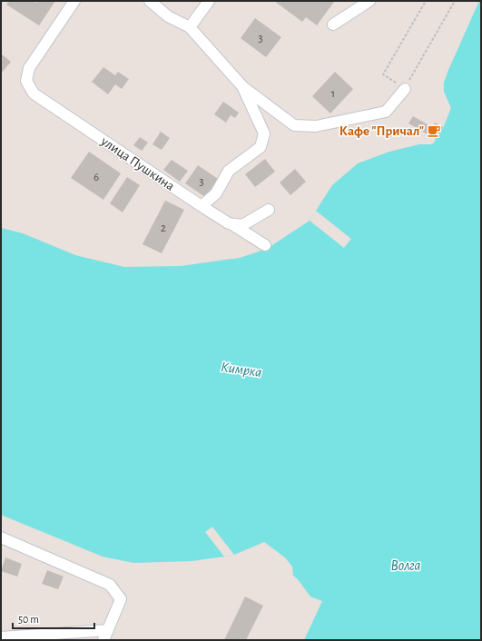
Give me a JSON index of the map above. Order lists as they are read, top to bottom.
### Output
{
  "streets": {
    "street": ["улица Пушкина"]
  },
  "water": ["Кимрка", "Волга"],
  "places": {
    "cafe": ["Кафе \"Причал\""]
  },
  "house_numbers": [
    "3",
    "1",
    "6",
    "3",
    "2"
  ],
  "scale_bar": "50 m"
}
